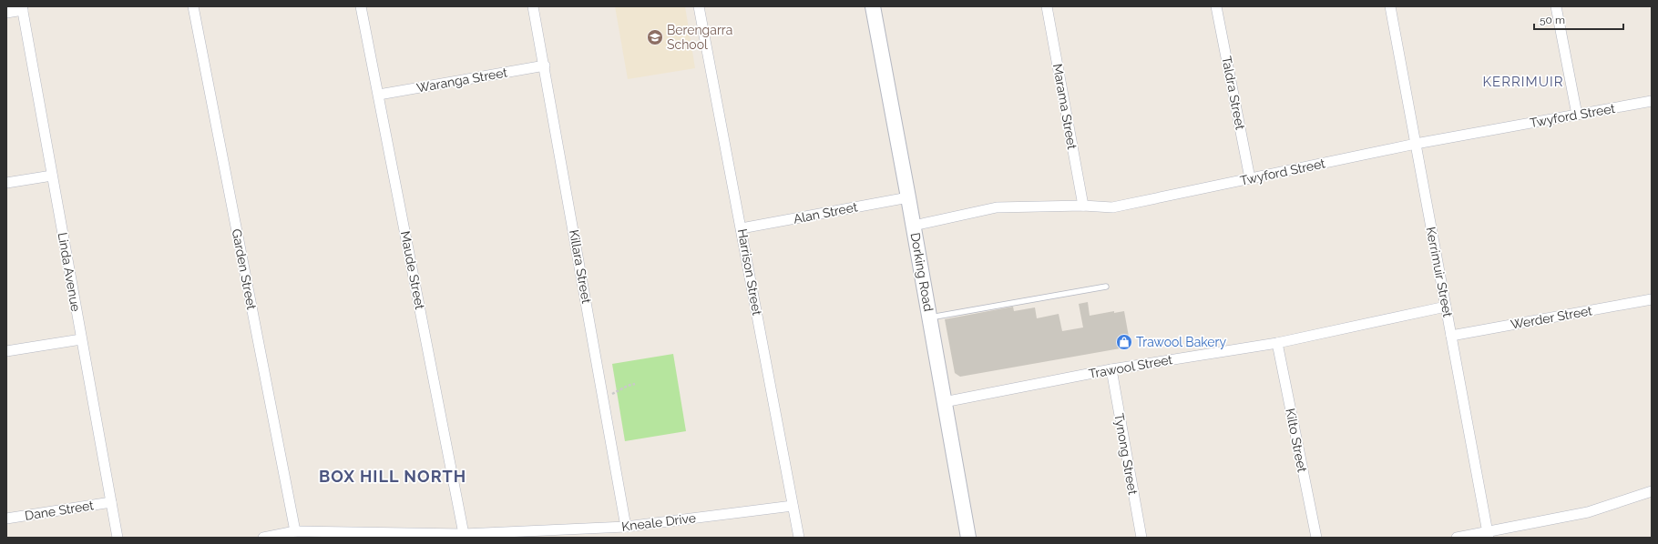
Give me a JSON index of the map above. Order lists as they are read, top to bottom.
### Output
{
  "streets": {
    "street": [
      "Waranga Street",
      "Taldra Street",
      "Marama Street",
      "Twyford Street",
      "Alan Street",
      "Killara Street",
      "Garden Street",
      "Maude Street",
      "Linda Avenue",
      "Harrison Street",
      "Dorking Road",
      "Kerrimuir Street",
      "Werder Street",
      "Trawool Street",
      "Kilto Street",
      "Tynong Street",
      "Dane Street",
      "Kneale Drive"
    ]
  },
  "crossings": [
    ["Waranga Street", "Killara Street"],
    ["Waranga Street", "Maude Street"],
    ["Taldra Street", "Twyford Street"],
    ["Marama Street", "Twyford Street"],
    ["Twyford Street", "Dorking Road"],
    ["Twyford Street", "Kerrimuir Street"],
    ["Alan Street", "Harrison Street"],
    ["Alan Street", "Dorking Road"],
    ["Killara Street", "Kneale Drive"],
    ["Garden Street", "Kneale Drive"],
    ["Maude Street", "Kneale Drive"],
    ["Linda Avenue", "Dane Street"],
    ["Harrison Street", "Kneale Drive"],
    ["Dorking Road", "Trawool Street"],
    ["Kerrimuir Street", "Werder Street"],
    ["Kerrimuir Street", "Trawool Street"],
    ["Trawool Street", "Kilto Street"],
    ["Trawool Street", "Tynong Street"]
  ],
  "districts": ["KERRIMUIR", "BOX HILL NORTH"],
  "places": {
    "school or university": ["Berengarra School"],
    "shop": ["Trawool Bakery"]
  },
  "scale_bar": "50 m"
}
